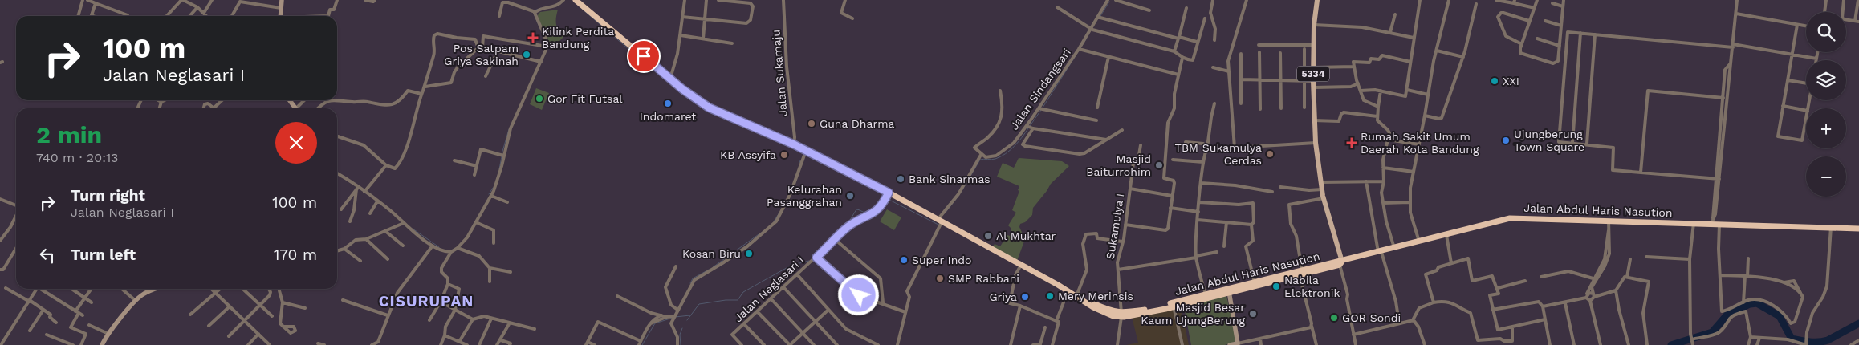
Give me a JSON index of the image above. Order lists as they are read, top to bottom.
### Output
{
  "streets": {
    "highway": ["Jalan Abdul Haris Nasution"],
    "main road": ["5334"],
    "street": [
      "Jalan Sukamaju",
      "Jalan Sindangsari",
      "Sukamulya I",
      "Jalan Neglasari I"
    ]
  },
  "crossings": [
    ["Jalan Sukamaju", "Jalan Abdul Haris Nasution"],
    ["5334", "Jalan Abdul Haris Nasution"],
    ["Jalan Abdul Haris Nasution", "Sukamulya I"],
    ["Jalan Abdul Haris Nasution", "Jalan Neglasari I"]
  ],
  "districts": ["CISURUPAN"],
  "places": {
    "health": ["Kilink Perdita Bandung", "Rumah Sakit Umum Daerah Kota Bandung"],
    "other": [
      "Pos Satpam Griya Sakinah",
      "XXI",
      "Gor Fit Futsal",
      "Indomaret",
      "Guna Dharma",
      "Ujungberung Town Square",
      "TBM Sukamulya Cerdas",
      "KB Assyifa",
      "Masjid Baiturrohim",
      "Bank Sinarmas",
      "Kelurahan Pasanggrahan",
      "Al Mukhtar",
      "Kosan Biru",
      "Super Indo",
      "SMP Rabbani",
      "Nabila Elektronik",
      "Mery Merinsis",
      "Griya",
      "Masjid Besar Kaum UjungBerung",
      "GOR Sondi"
    ]
  },
  "page": {
    "map_buttons": ["+", "−"],
    "turn": ["100 m", "Jalan Neglasari I"],
    "heading": ["2 min", "740 m · 20:13"],
    "list": [
      {
        "name": "Turn right",
        "note": "Jalan Neglasari I",
        "value": "100 m"
      },
      {
        "name": "Turn left",
        "value": "170 m"
      }
    ]
  }
}
